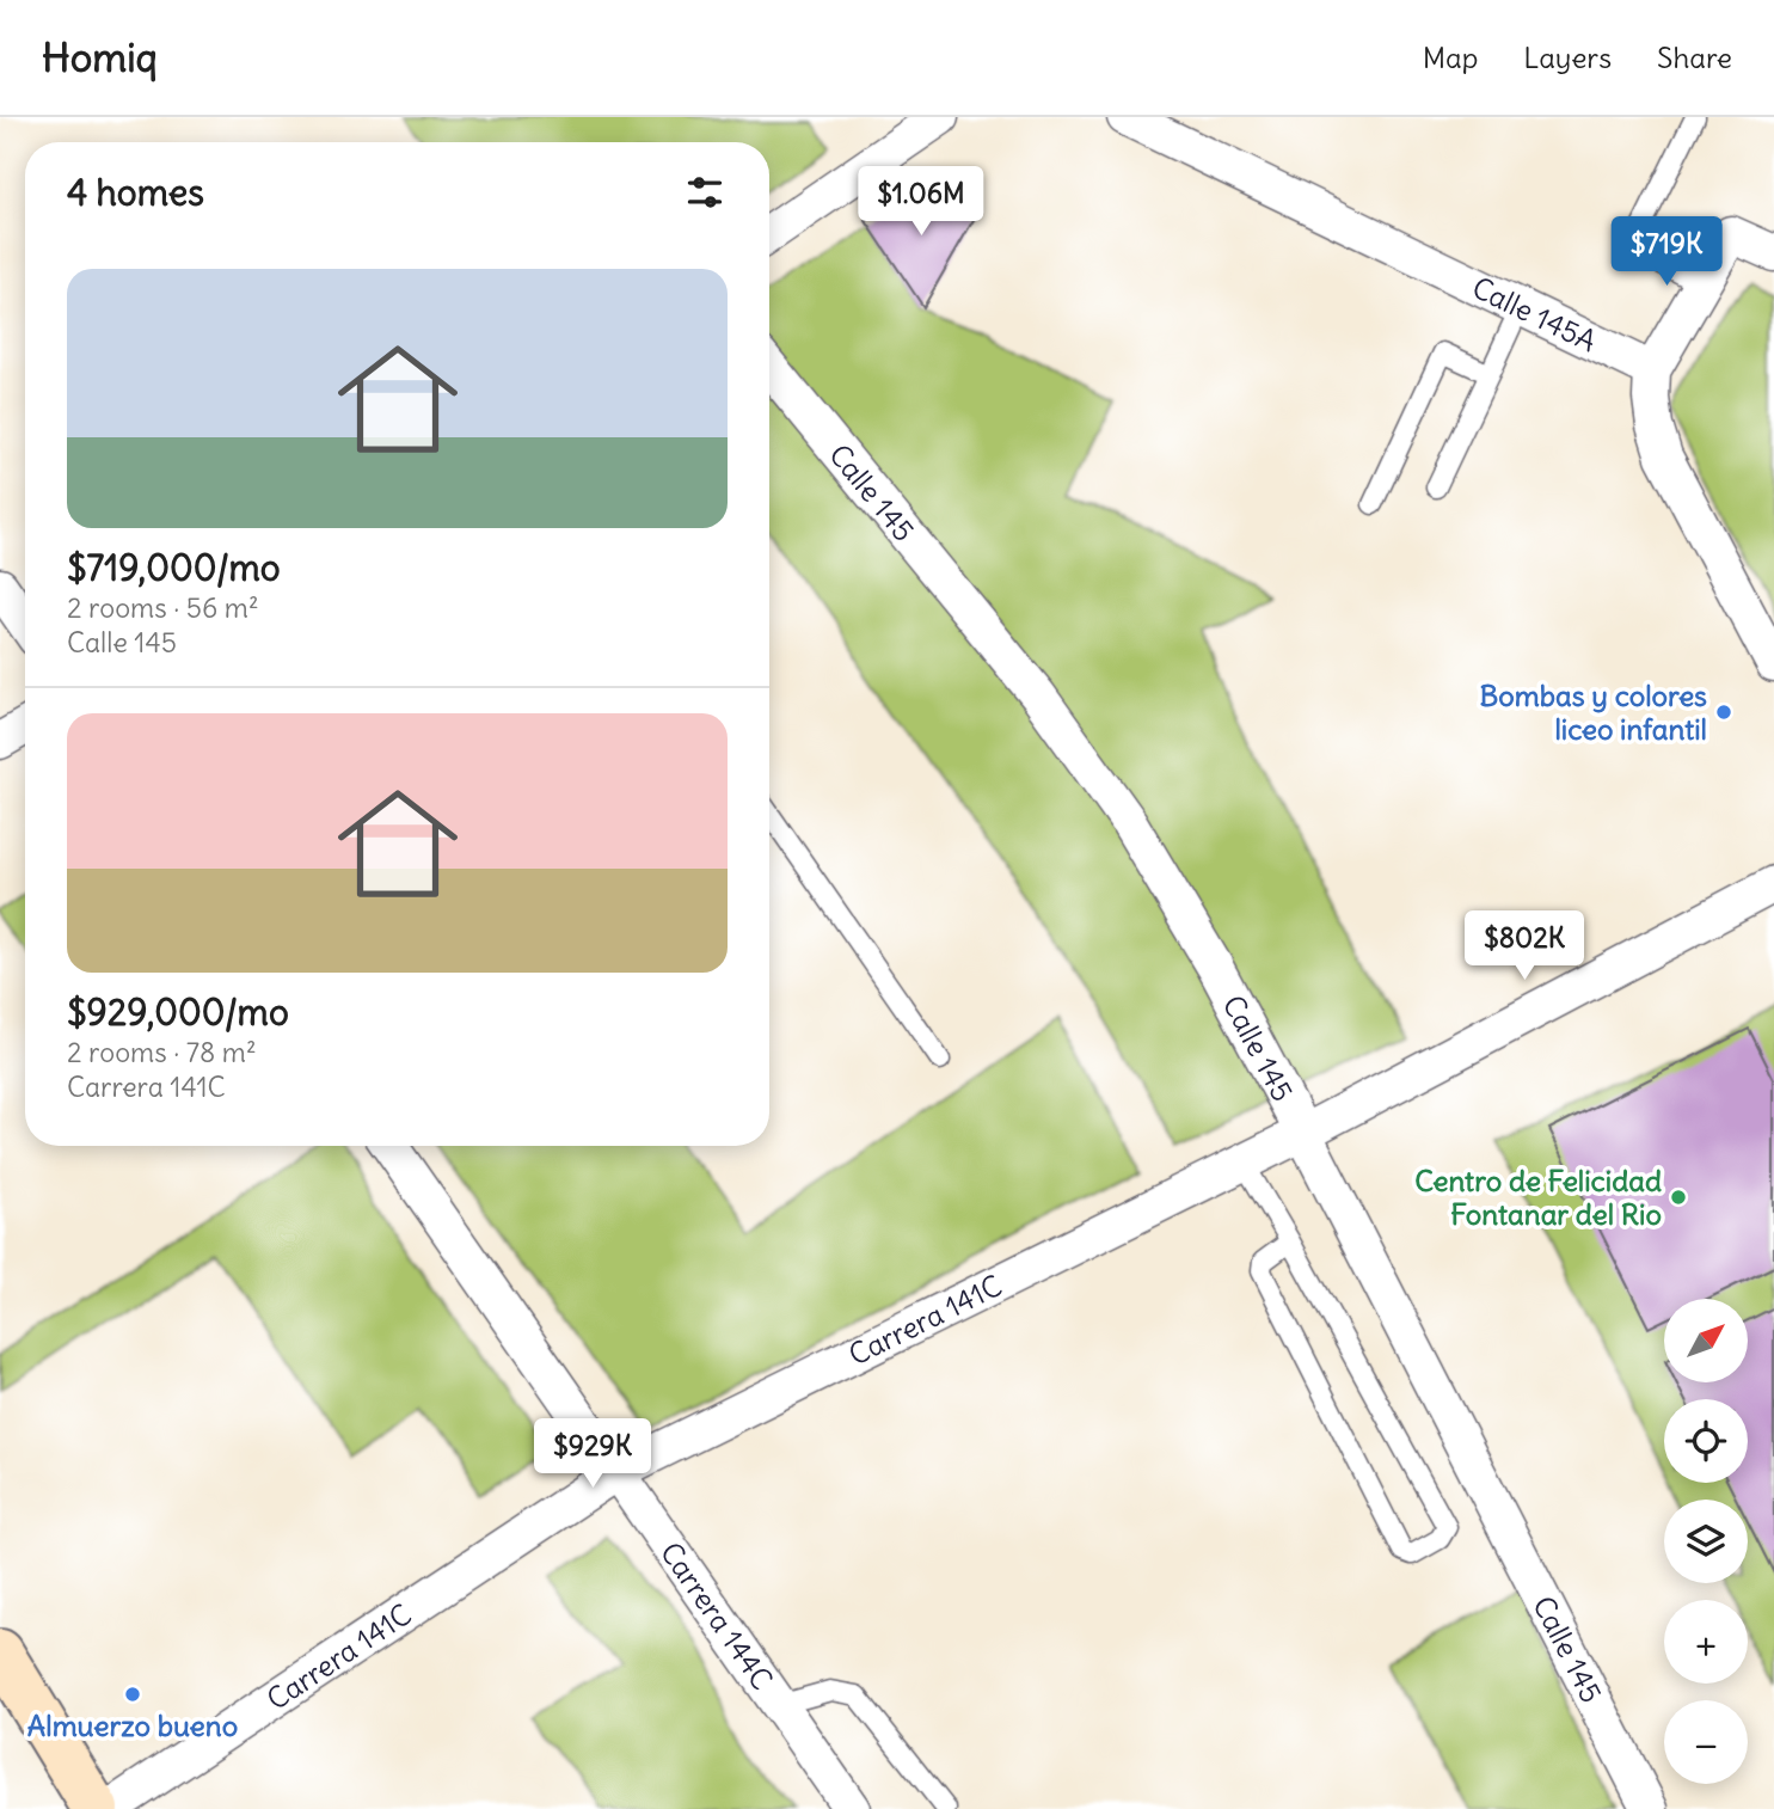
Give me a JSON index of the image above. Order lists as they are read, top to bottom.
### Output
{
  "streets": {
    "street": [
      "Calle 145A",
      "Calle 145",
      "Carrera 141C",
      "Carrera 144C"
    ]
  },
  "crossings": [
    ["Calle 145", "Carrera 141C"],
    ["Carrera 141C", "Carrera 144C"]
  ],
  "places": ["Bombas y colores liceo infantil", "Centro de Felicidad Fontanar del Rio", "Almuerzo bueno"],
  "north": "top right",
  "page": {
    "header": "Homiq",
    "nav": ["Map", "Layers", "Share"],
    "heading": "4 homes",
    "price": [
      "$1.06M",
      "$719K",
      "$802K",
      "$929K"
    ],
    "list": [
      {
        "name": "$719,000/mo",
        "note": "2 rooms · 56 m² · Calle 145"
      },
      {
        "name": "$929,000/mo",
        "note": "2 rooms · 78 m² · Carrera 141C"
      }
    ],
    "map_buttons": ["+", "−"]
  }
}
